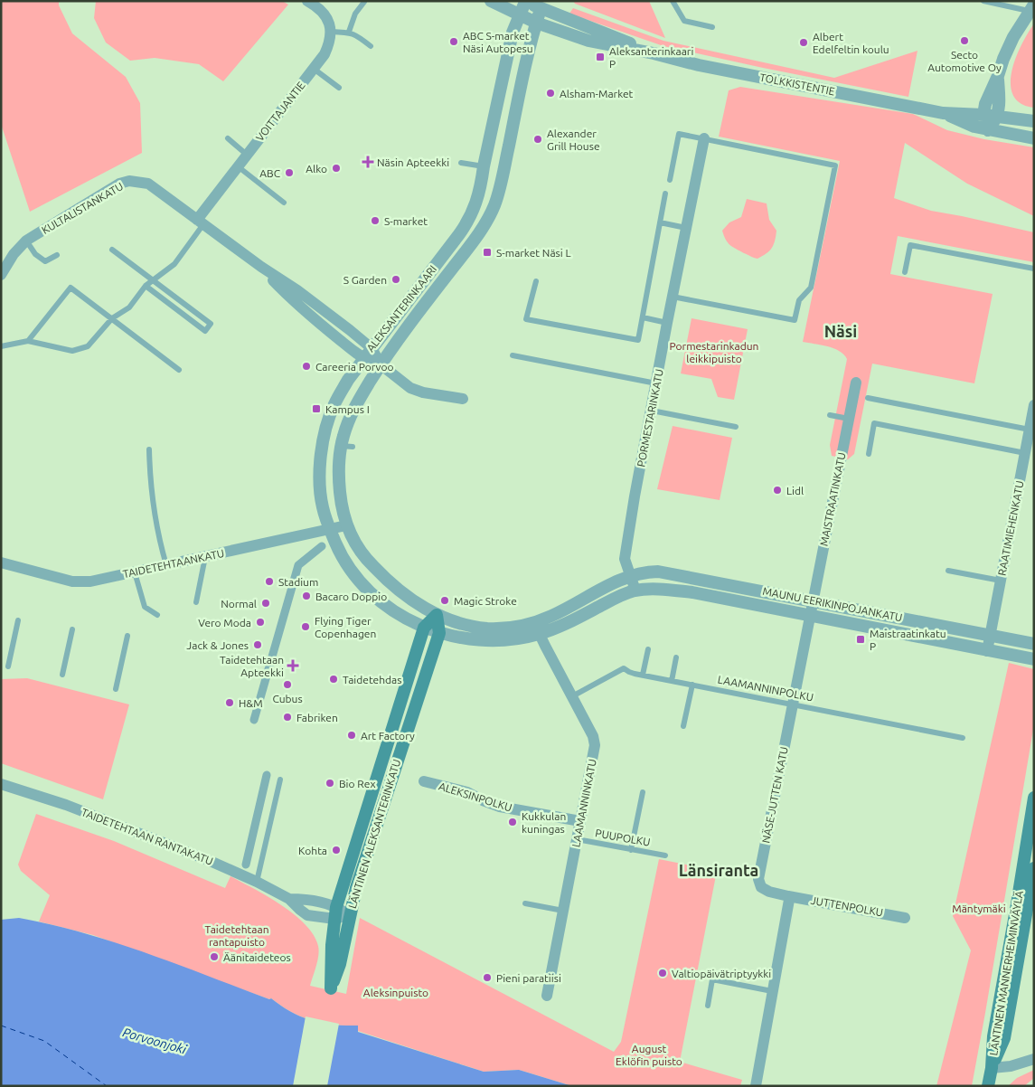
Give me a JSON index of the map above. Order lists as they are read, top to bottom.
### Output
{
  "streets": {
    "main road": ["LÄNTINEN ALEKSANTERINKATU", "LÄNTINEN MANNERHEIMINVÄYLÄ"],
    "street": [
      "TOLKKISTENTIE",
      "VOITTAJANTIE",
      "KULTALISTANKATU",
      "ALEKSANTERINKAARI",
      "PORMESTARINKATU",
      "MAISTRAATINKATU",
      "RAATIMIEHENKATU",
      "TAIDETEHTAANKATU",
      "MAUNU EERIKINPOJANKATU",
      "NÄSE-JUTTEN KATU",
      "ALEKSINPOLKU",
      "LAAMANNINKATU",
      "TAIDETEHTAAN RANTAKATU",
      "JUTTENPOLKU"
    ],
    "lane": ["LAAMANNINPOLKU", "PUUPOLKU"]
  },
  "crossings": [
    ["TOLKKISTENTIE", "ALEKSANTERINKAARI"],
    ["VOITTAJANTIE", "KULTALISTANKATU"],
    ["KULTALISTANKATU", "ALEKSANTERINKAARI"],
    ["ALEKSANTERINKAARI", "PORMESTARINKATU"],
    ["ALEKSANTERINKAARI", "TAIDETEHTAANKATU"],
    ["ALEKSANTERINKAARI", "MAUNU EERIKINPOJANKATU"],
    ["ALEKSANTERINKAARI", "LAAMANNINKATU"],
    ["ALEKSANTERINKAARI", "LÄNTINEN ALEKSANTERINKATU"],
    ["PORMESTARINKATU", "MAUNU EERIKINPOJANKATU"],
    ["MAISTRAATINKATU", "MAUNU EERIKINPOJANKATU"],
    ["MAISTRAATINKATU", "NÄSE-JUTTEN KATU"],
    ["RAATIMIEHENKATU", "MAUNU EERIKINPOJANKATU"],
    ["MAUNU EERIKINPOJANKATU", "NÄSE-JUTTEN KATU"],
    ["LAAMANNINPOLKU", "NÄSE-JUTTEN KATU"],
    ["LAAMANNINPOLKU", "LAAMANNINKATU"],
    ["NÄSE-JUTTEN KATU", "JUTTENPOLKU"],
    ["ALEKSINPOLKU", "LAAMANNINKATU"],
    ["LAAMANNINKATU", "PUUPOLKU"],
    ["LÄNTINEN ALEKSANTERINKATU", "TAIDETEHTAAN RANTAKATU"]
  ],
  "districts": ["Näsi", "Länsiranta"],
  "water": ["Porvoonjoki"],
  "parks": [
    "Pormestarinkadun leikkipuisto",
    "Mäntymäki",
    "Taidetehtaan rantapuisto",
    "Aleksinpuisto",
    "August Eklöfin puisto"
  ],
  "places": {
    "other": [
      "Secto Automotive Oy",
      "ABC S-market Näsi Autopesu",
      "Albert Edelfeltin koulu",
      "Alsham-Market",
      "Alexander Grill House",
      "Alko",
      "ABC",
      "S-market",
      "S Garden",
      "Careeria Porvoo",
      "Lidl",
      "Stadium",
      "Bacaro Doppio",
      "Magic Stroke",
      "Normal",
      "Vero Moda",
      "Flying Tiger Copenhagen",
      "Jack & Jones",
      "Taidetehdas",
      "Cubus",
      "H&M",
      "Fabriken",
      "Art Factory",
      "Bio Rex",
      "Kukkulan kuningas",
      "Kohta",
      "Äänitaideteos",
      "Valtiopäivätriptyykki",
      "Pieni paratiisi"
    ],
    "transit": [
      "Aleksanterinkaari P",
      "S-market Näsi L",
      "Kampus I",
      "Maistraatinkatu P"
    ],
    "health": ["Näsin Apteekki", "Taidetehtaan Apteekki"]
  }
}
